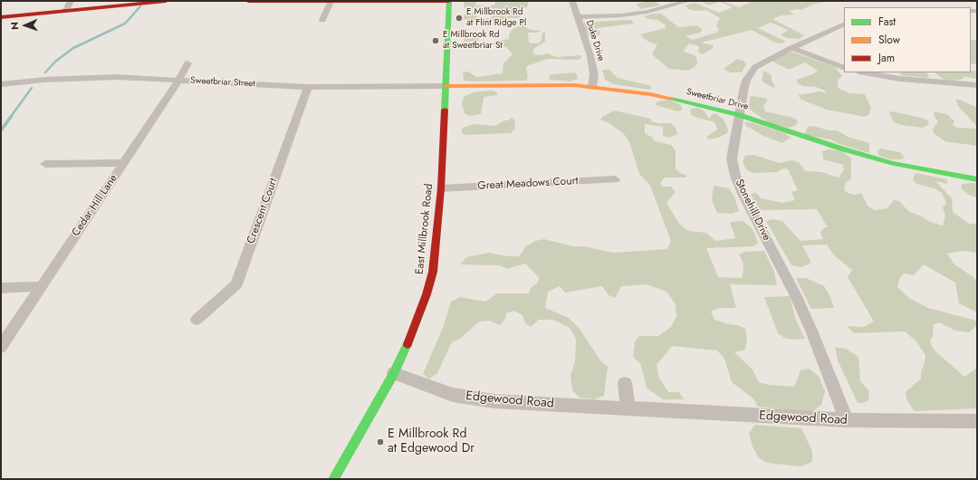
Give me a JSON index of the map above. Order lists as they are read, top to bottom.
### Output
{
  "streets": {
    "street": [
      "Duke Drive",
      "Sweetbriar Street",
      "Sweetbriar Drive",
      "Great Meadows Court",
      "Cedar Hill Lane",
      "Stonehill Drive",
      "Crescent Court",
      "East Millbrook Road",
      "Edgewood Road"
    ]
  },
  "crossings": [
    ["Duke Drive", "Sweetbriar Drive"],
    ["Sweetbriar Street", "Sweetbriar Drive"],
    ["Sweetbriar Street", "Cedar Hill Lane"],
    ["Sweetbriar Street", "Crescent Court"],
    ["Sweetbriar Street", "East Millbrook Road"],
    ["Sweetbriar Drive", "Stonehill Drive"],
    ["Sweetbriar Drive", "East Millbrook Road"],
    ["Great Meadows Court", "East Millbrook Road"],
    ["Stonehill Drive", "Edgewood Road"],
    ["East Millbrook Road", "Edgewood Road"]
  ],
  "places": ["E Millbrook Rd at Flint Ridge Pl", "E Millbrook Rd at Sweetbriar St", "E Millbrook Rd at Edgewood Dr"],
  "legend": ["Fast", "Slow", "Jam"],
  "north": "left"
}
